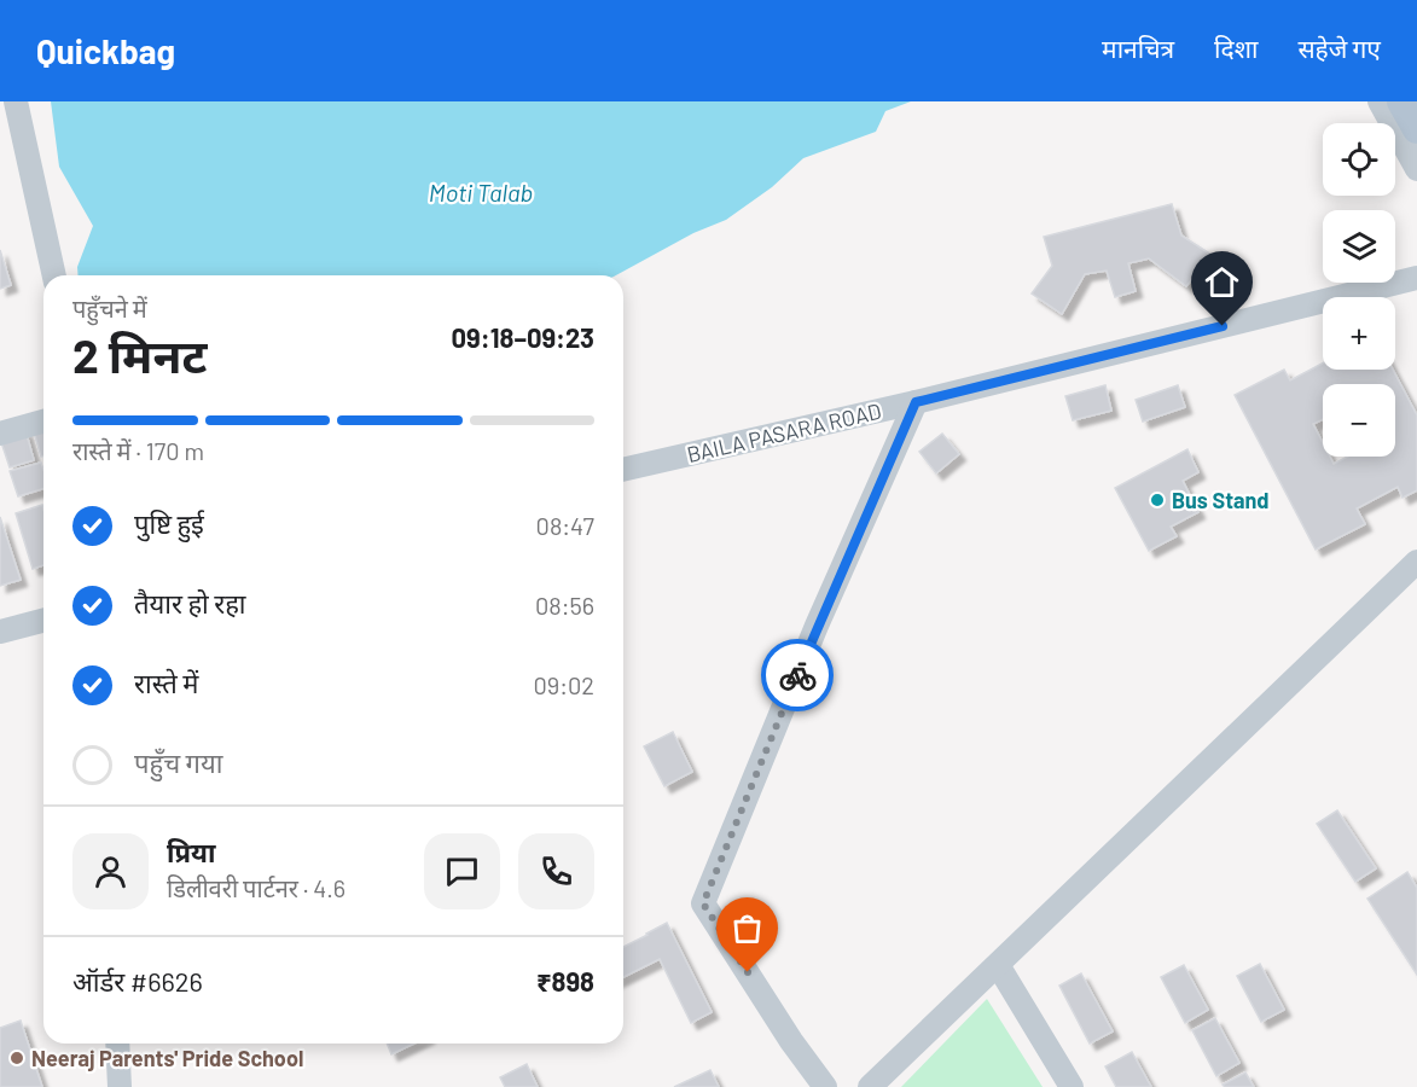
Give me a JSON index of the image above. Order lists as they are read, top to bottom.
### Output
{
  "streets": {
    "street": ["BAILA PASARA ROAD"]
  },
  "water": ["Moti Talab"],
  "places": ["Bus Stand", "Neeraj Parents' Pride School"],
  "page": {
    "header": "Quickbag",
    "nav": ["मानचित्र", "दिशा", "सहेजे गए"],
    "map_buttons": ["+", "−"],
    "heading": ["2 मिनट", "पहुँचने में", "09:18–09:23"],
    "panel": [
      "प्रिया",
      "डिलीवरी पार्टनर · 4.6",
      "ऑर्डर #6626",
      "₹898"
    ],
    "bar": "रास्ते में · 170 m",
    "list": [
      ["पुष्टि हुई", "08:47"],
      ["तैयार हो रहा", "08:56"],
      ["रास्ते में", "09:02"],
      "पहुँच गया"
    ]
  }
}
